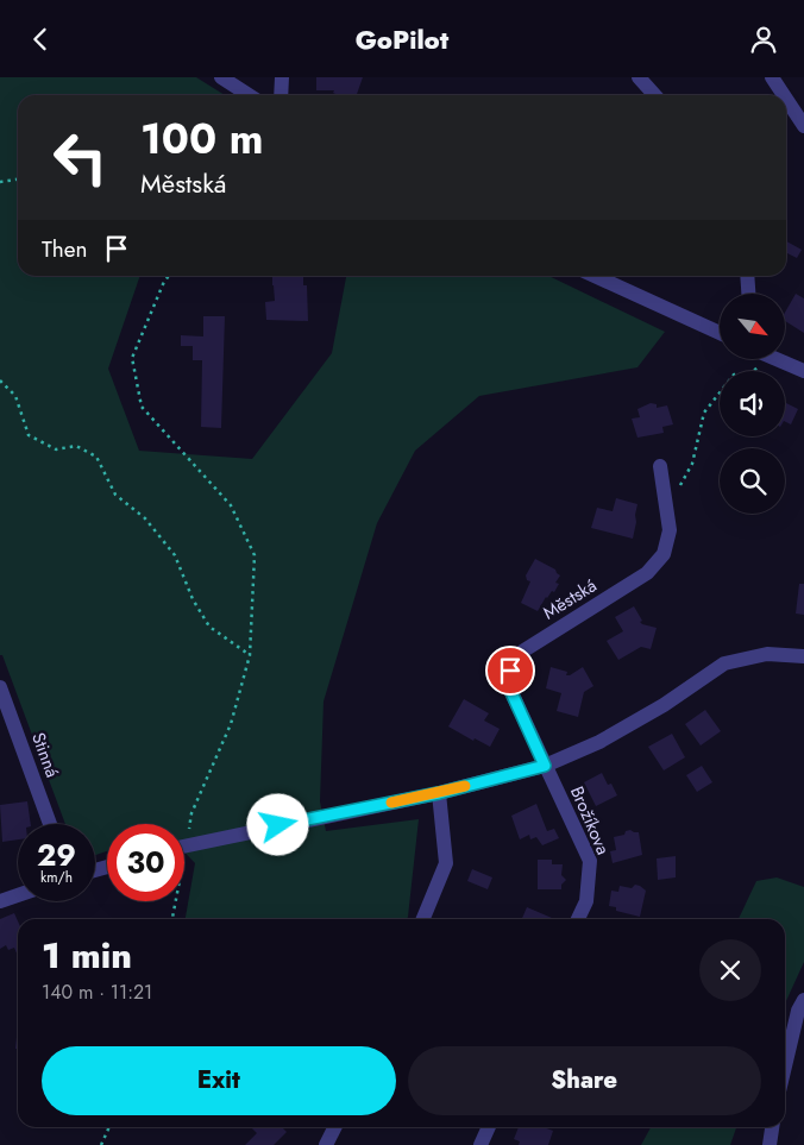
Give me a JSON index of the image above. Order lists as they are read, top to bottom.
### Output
{
  "streets": {
    "street": ["Městská", "Stinná", "Brožíkova"]
  },
  "crossings": [
    ["Městská", "Brožíkova"]
  ],
  "north": "bottom right",
  "page": {
    "header": "GoPilot",
    "turn": ["100 m", "Městská"],
    "then": "Then",
    "speed": "29 km/h",
    "limit": "30",
    "heading": ["1 min", "140 m · 11:21"],
    "buttons": ["Exit", "Share"]
  }
}
